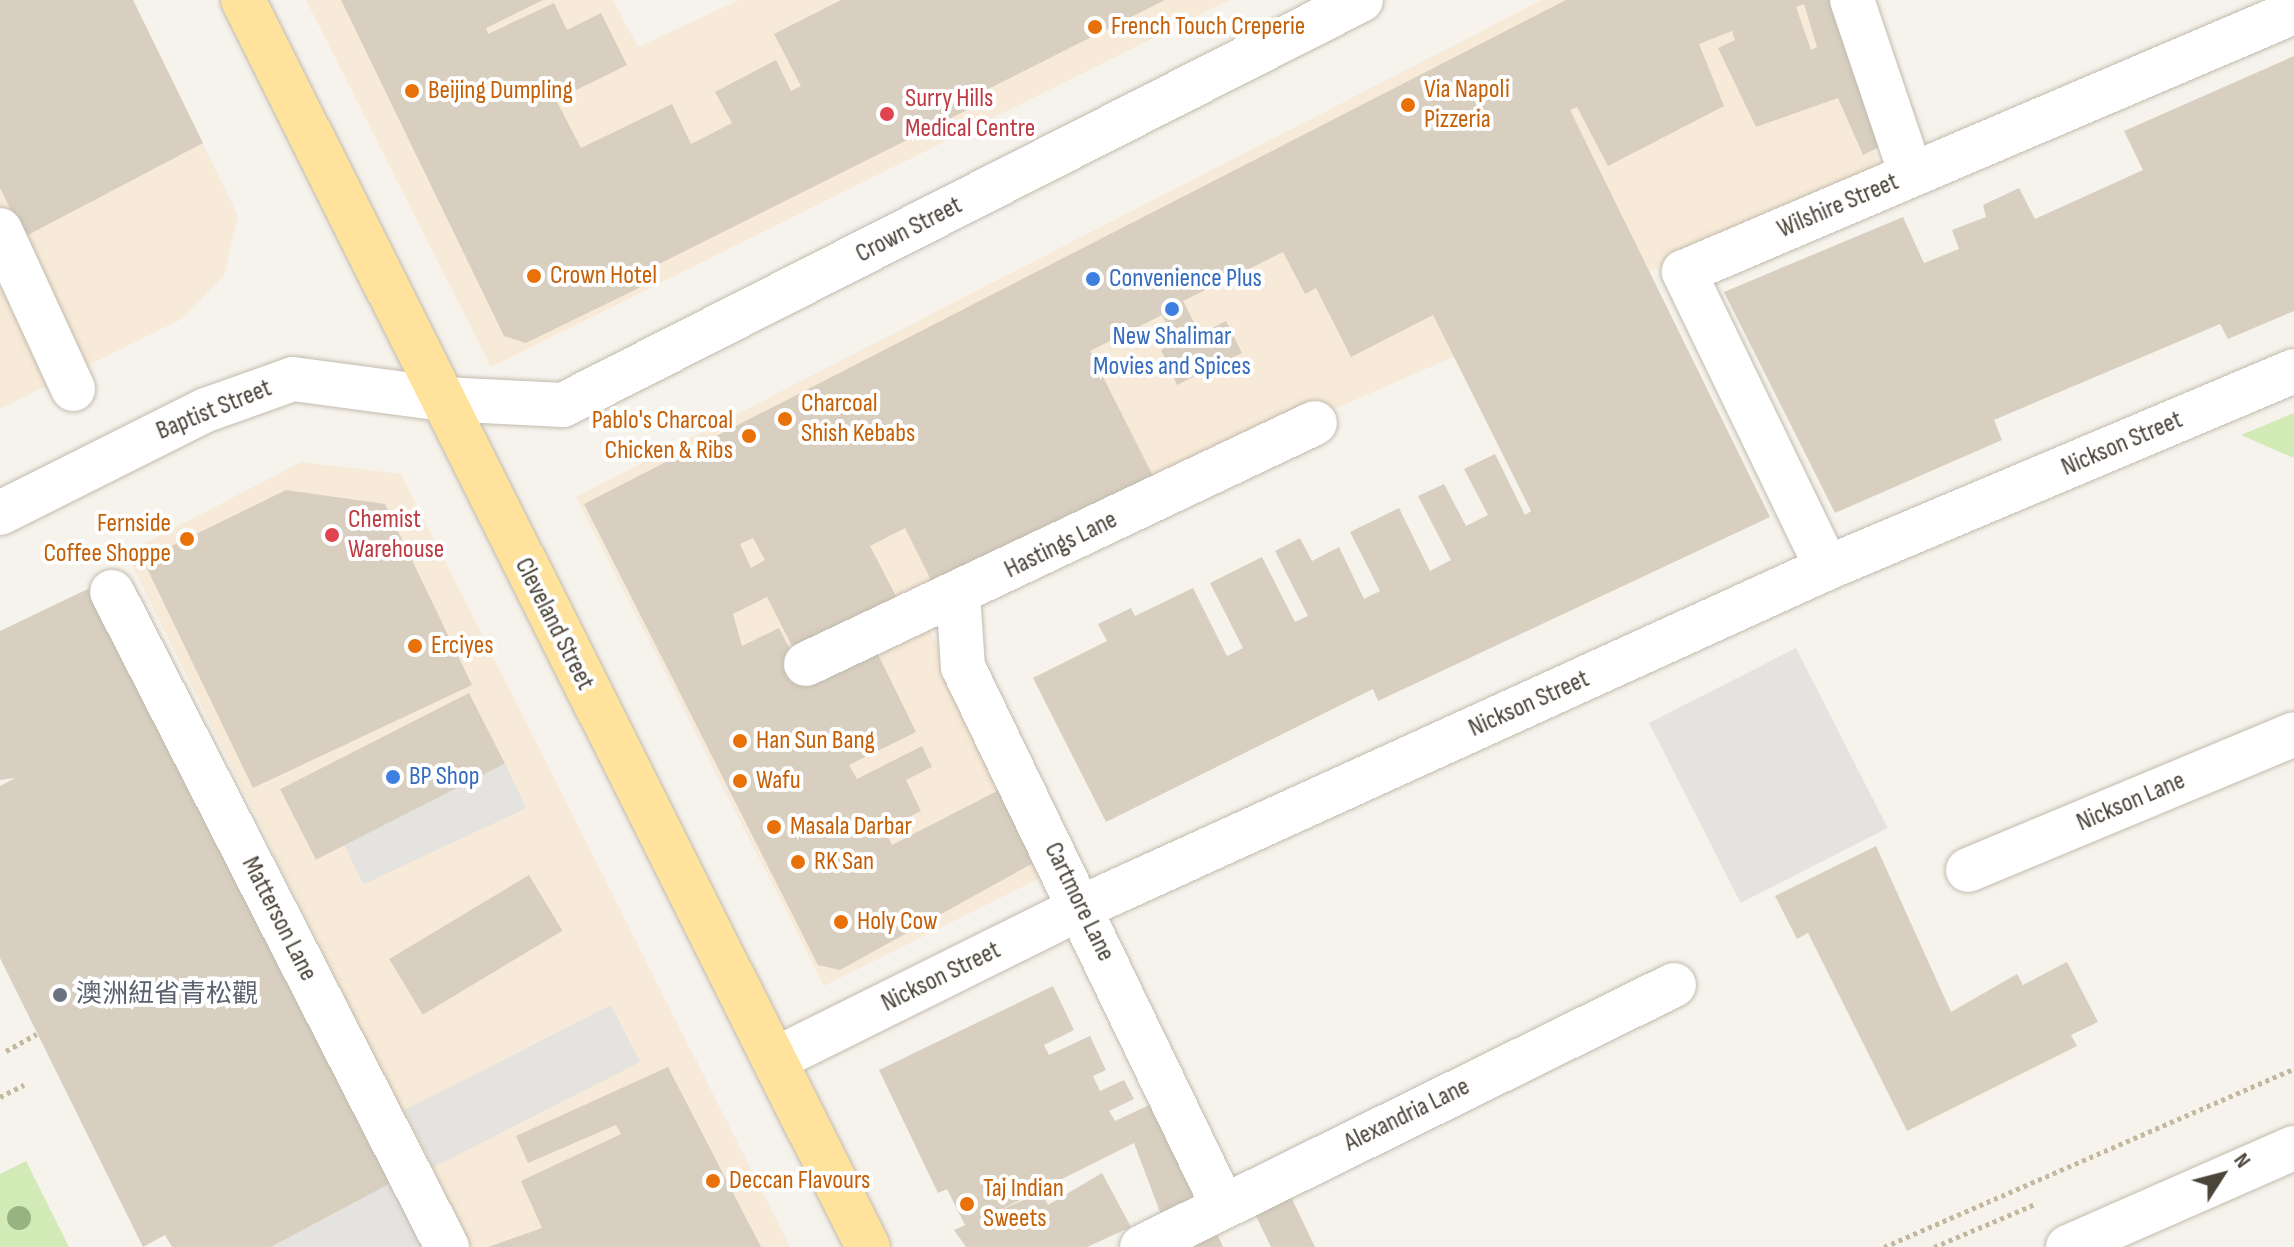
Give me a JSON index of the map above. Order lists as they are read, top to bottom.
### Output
{
  "streets": {
    "main road": ["Cleveland Street"],
    "street": [
      "Wilshire Street",
      "Crown Street",
      "Baptist Street",
      "Nickson Street",
      "Hastings Lane",
      "Nickson Lane",
      "Cartmore Lane",
      "Matterson Lane",
      "Alexandria Lane"
    ]
  },
  "crossings": [
    ["Wilshire Street", "Nickson Street"],
    ["Crown Street", "Baptist Street"],
    ["Crown Street", "Cleveland Street"],
    ["Baptist Street", "Cleveland Street"],
    ["Nickson Street", "Cleveland Street"],
    ["Nickson Street", "Cartmore Lane"],
    ["Hastings Lane", "Cartmore Lane"],
    ["Cartmore Lane", "Alexandria Lane"]
  ],
  "places": [
    "French Touch Creperie",
    "Beijing Dumpling",
    "Via Napoli Pizzeria",
    "Surry Hills Medical Centre",
    "Crown Hotel",
    "Convenience Plus",
    "New Shalimar Movies and Spices",
    "Charcoal Shish Kebabs",
    "Pablo's Charcoal Chicken & Ribs",
    "Chemist Warehouse",
    "Fernside Coffee Shoppe",
    "Erciyes",
    "Han Sun Bang",
    "BP Shop",
    "Wafu",
    "Masala Darbar",
    "RK San",
    "Holy Cow",
    "澳洲紐省青松觀",
    "Deccan Flavours",
    "Taj Indian Sweets"
  ],
  "north": "top right"
}
